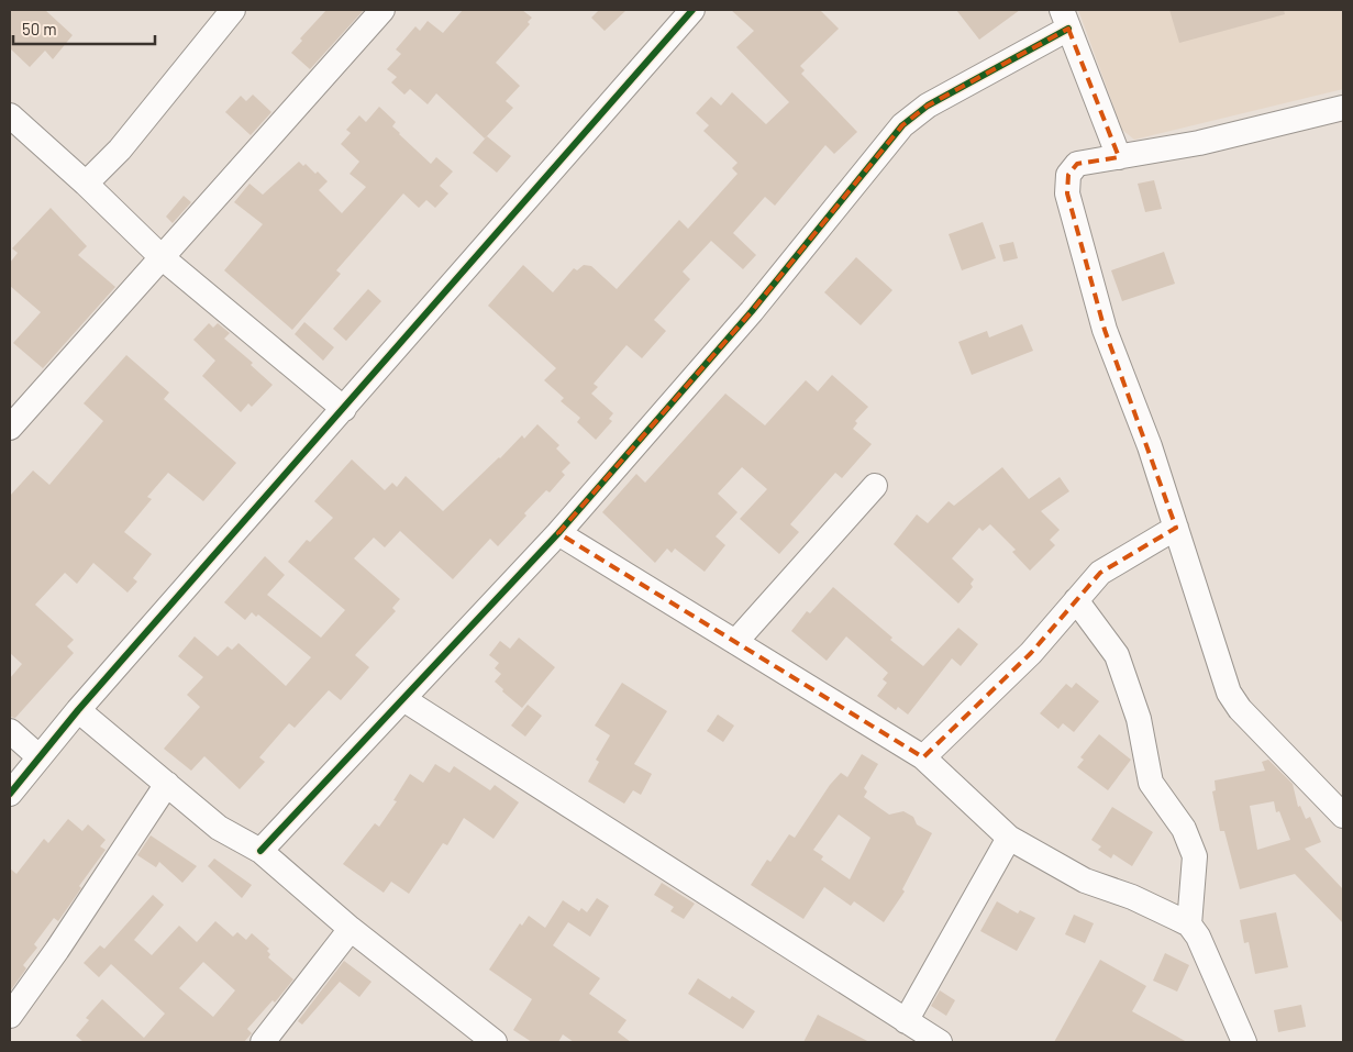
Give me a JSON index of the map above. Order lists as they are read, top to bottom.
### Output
{
  "scale_bar": "50 m"
}
